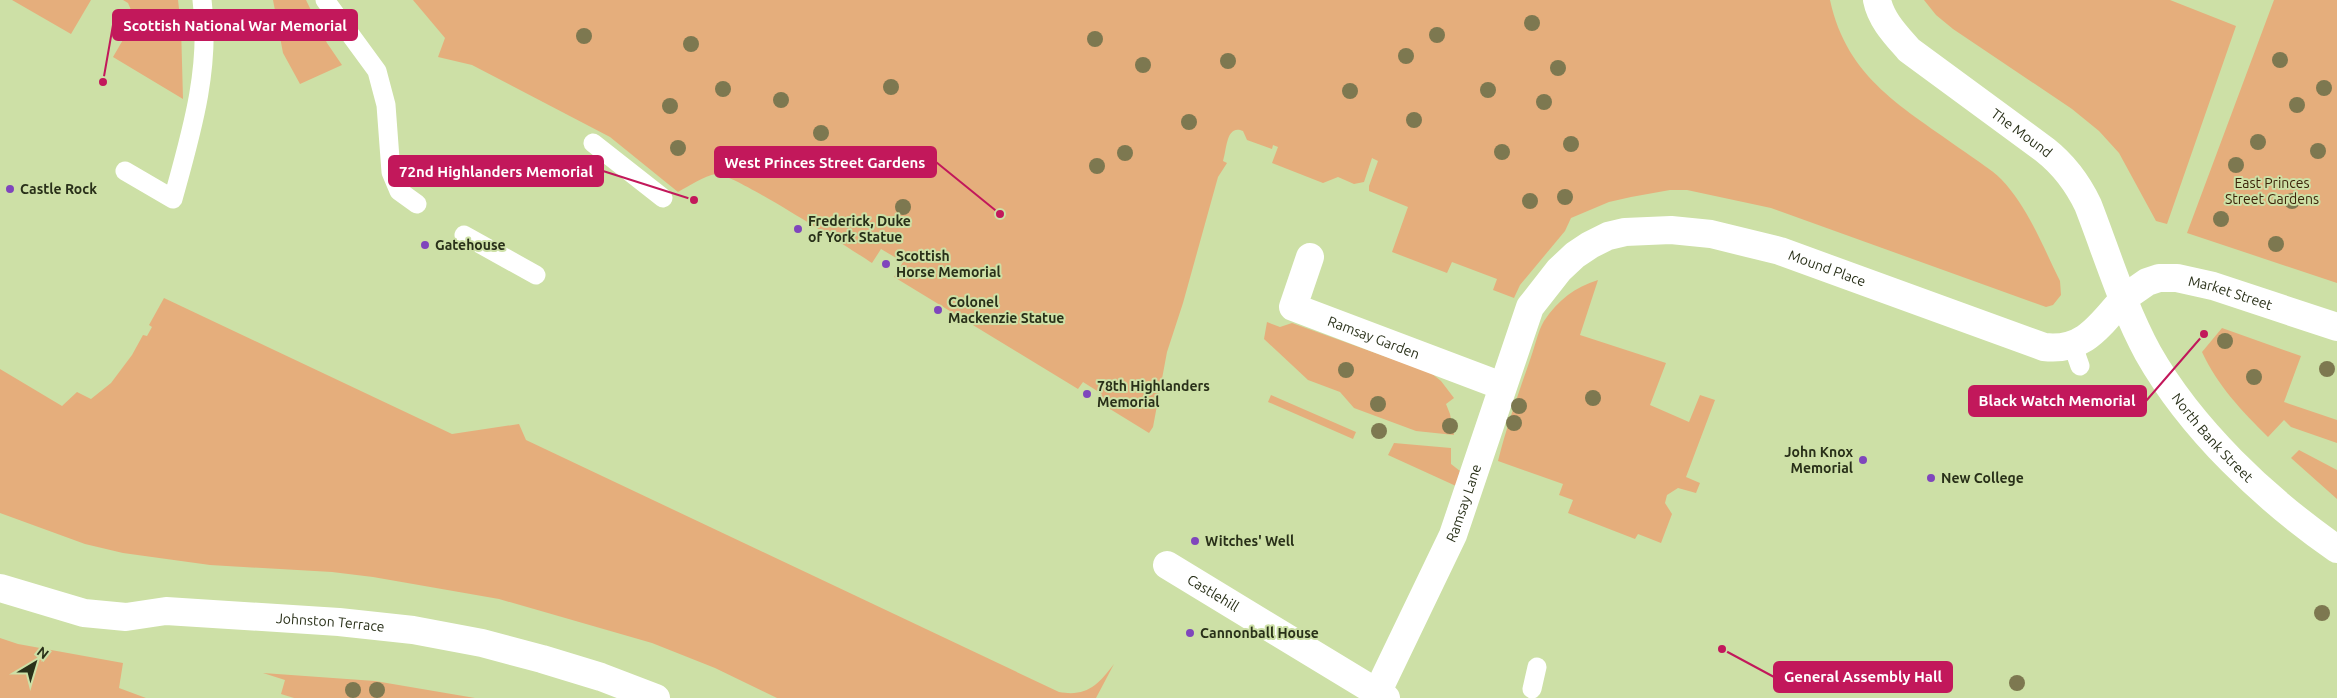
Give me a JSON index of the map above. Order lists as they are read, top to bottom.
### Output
{
  "streets": {
    "street": [
      "The Mound",
      "Mound Place",
      "Market Street",
      "Ramsay Garden",
      "North Bank Street",
      "Ramsay Lane",
      "Castlehill",
      "Johnston Terrace"
    ]
  },
  "crossings": [
    ["The Mound", "Mound Place"],
    ["The Mound", "Market Street"],
    ["The Mound", "North Bank Street"],
    ["Mound Place", "Market Street"],
    ["Mound Place", "North Bank Street"],
    ["Mound Place", "Ramsay Lane"],
    ["Market Street", "North Bank Street"],
    ["Ramsay Garden", "Ramsay Lane"],
    ["Ramsay Lane", "Castlehill"]
  ],
  "parks": ["East Princes Street Gardens"],
  "places": [
    "Scottish National War Memorial",
    "Castle Rock",
    "72nd Highlanders Memorial",
    "West Princes Street Gardens",
    "Frederick, Duke of York Statue",
    "Gatehouse",
    "Scottish Horse Memorial",
    "Colonel Mackenzie Statue",
    "Black Watch Memorial",
    "78th Highlanders Memorial",
    "John Knox Memorial",
    "New College",
    "Witches' Well",
    "Cannonball House",
    "General Assembly Hall"
  ],
  "north": "top right"
}
